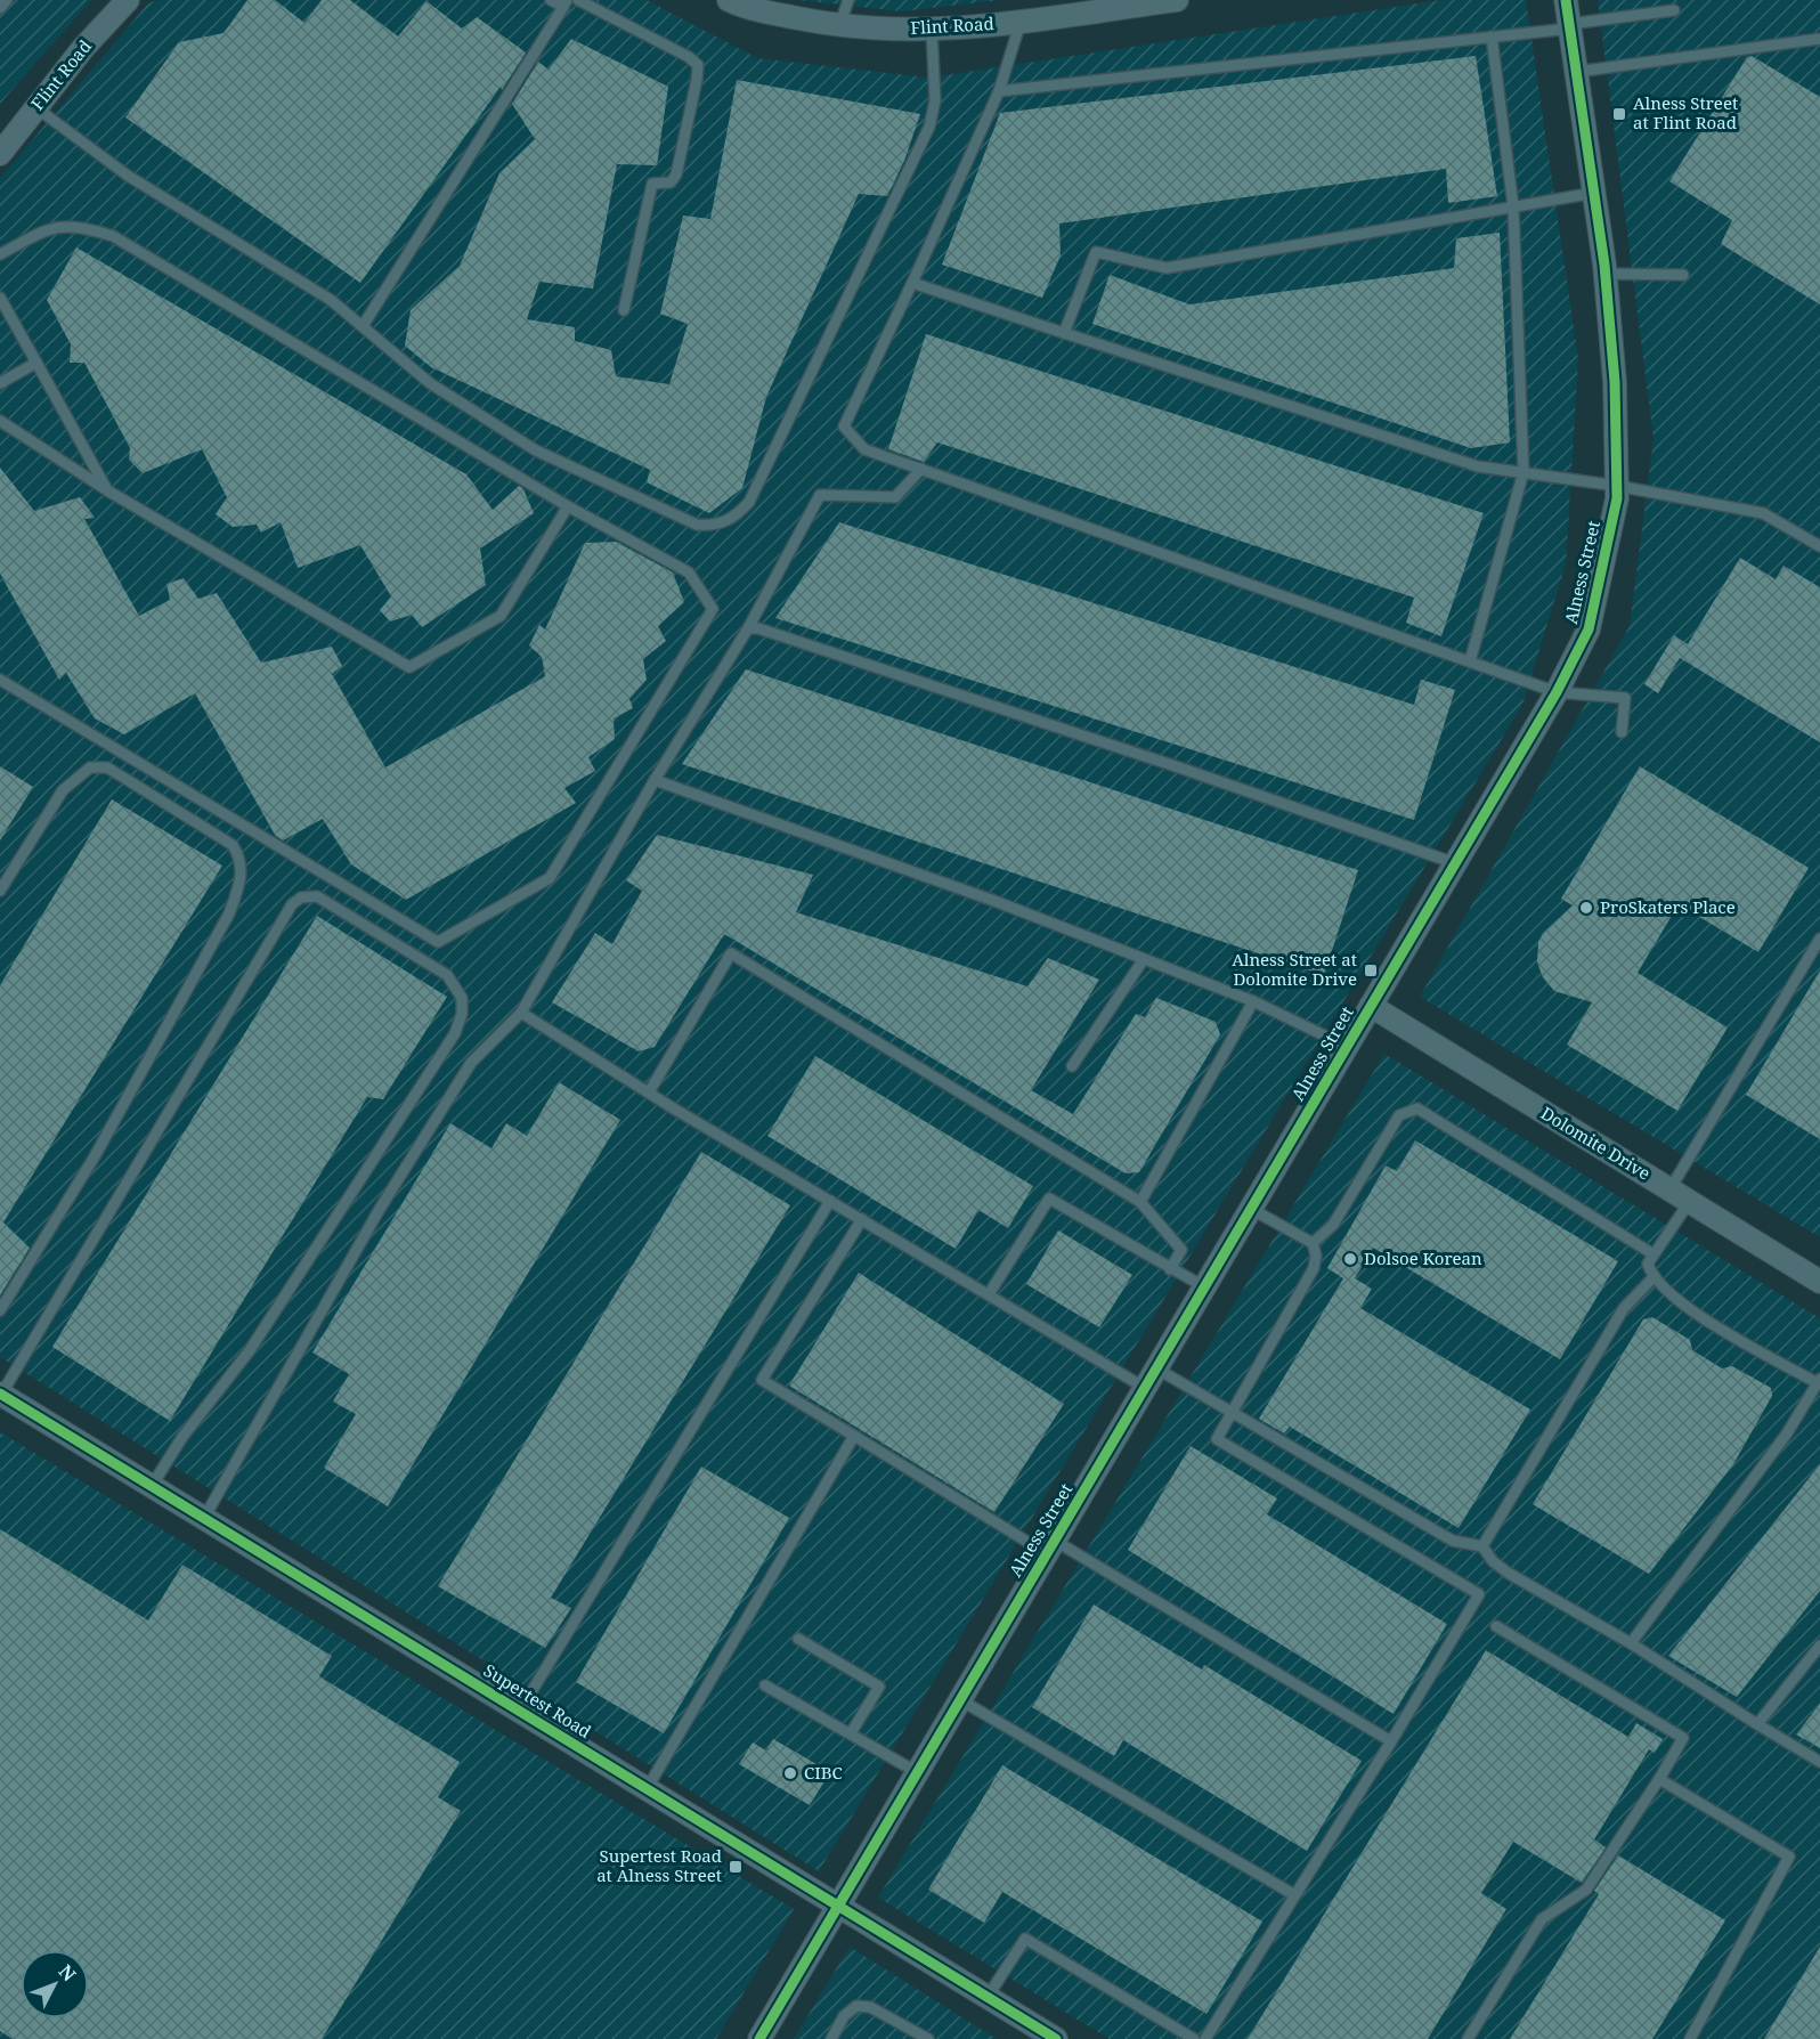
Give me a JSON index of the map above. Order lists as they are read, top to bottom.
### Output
{
  "streets": {
    "street": [
      "Flint Road",
      "Alness Street",
      "Dolomite Drive",
      "Supertest Road"
    ]
  },
  "crossings": [
    ["Alness Street", "Dolomite Drive"],
    ["Alness Street", "Supertest Road"]
  ],
  "places": {
    "transit": ["Alness Street at Flint Road", "Alness Street at Dolomite Drive", "Supertest Road at Alness Street"],
    "other": ["ProSkaters Place", "Dolsoe Korean", "CIBC"]
  },
  "north": "top right"
}
